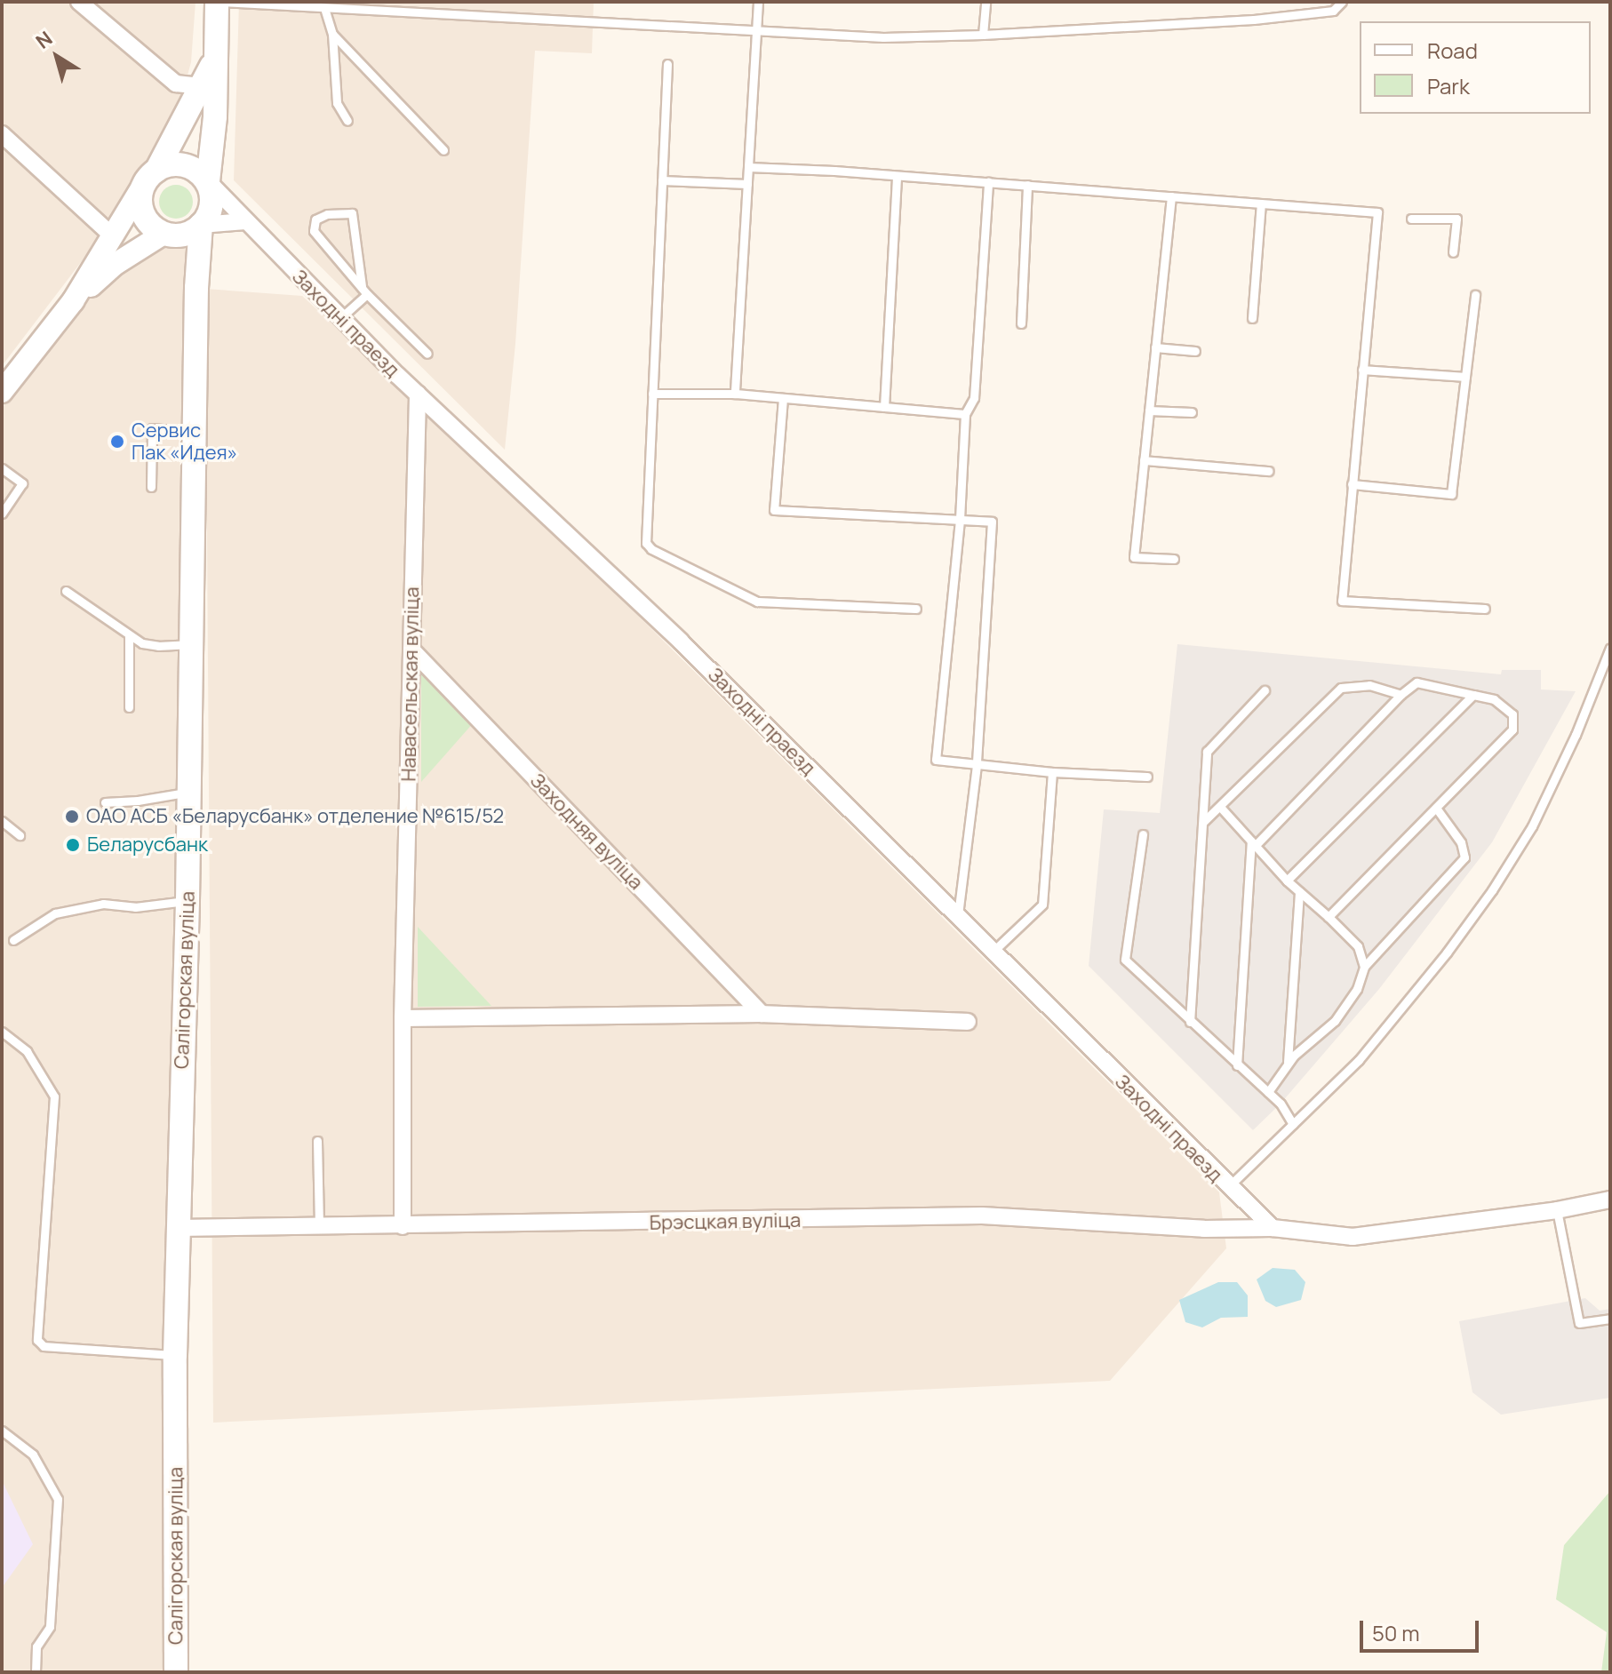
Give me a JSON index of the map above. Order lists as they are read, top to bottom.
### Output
{
  "streets": {
    "main road": ["Салігорская вуліца"],
    "street": [
      "Заходні праезд",
      "Навасельская вуліца",
      "Заходняя вуліца",
      "Брэсцкая вуліца"
    ]
  },
  "crossings": [
    ["Заходні праезд", "Навасельская вуліца"],
    ["Заходні праезд", "Салігорская вуліца"],
    ["Заходні праезд", "Брэсцкая вуліца"],
    ["Навасельская вуліца", "Заходняя вуліца"],
    ["Навасельская вуліца", "Брэсцкая вуліца"],
    ["Салігорская вуліца", "Брэсцкая вуліца"]
  ],
  "places": ["Сервис Пак «Идея»", "ОАО АСБ «Беларусбанк» отделение №615/52", "Беларусбанк"],
  "legend": ["Road", "Park"],
  "scale_bar": "50 m",
  "north": "top left"
}
